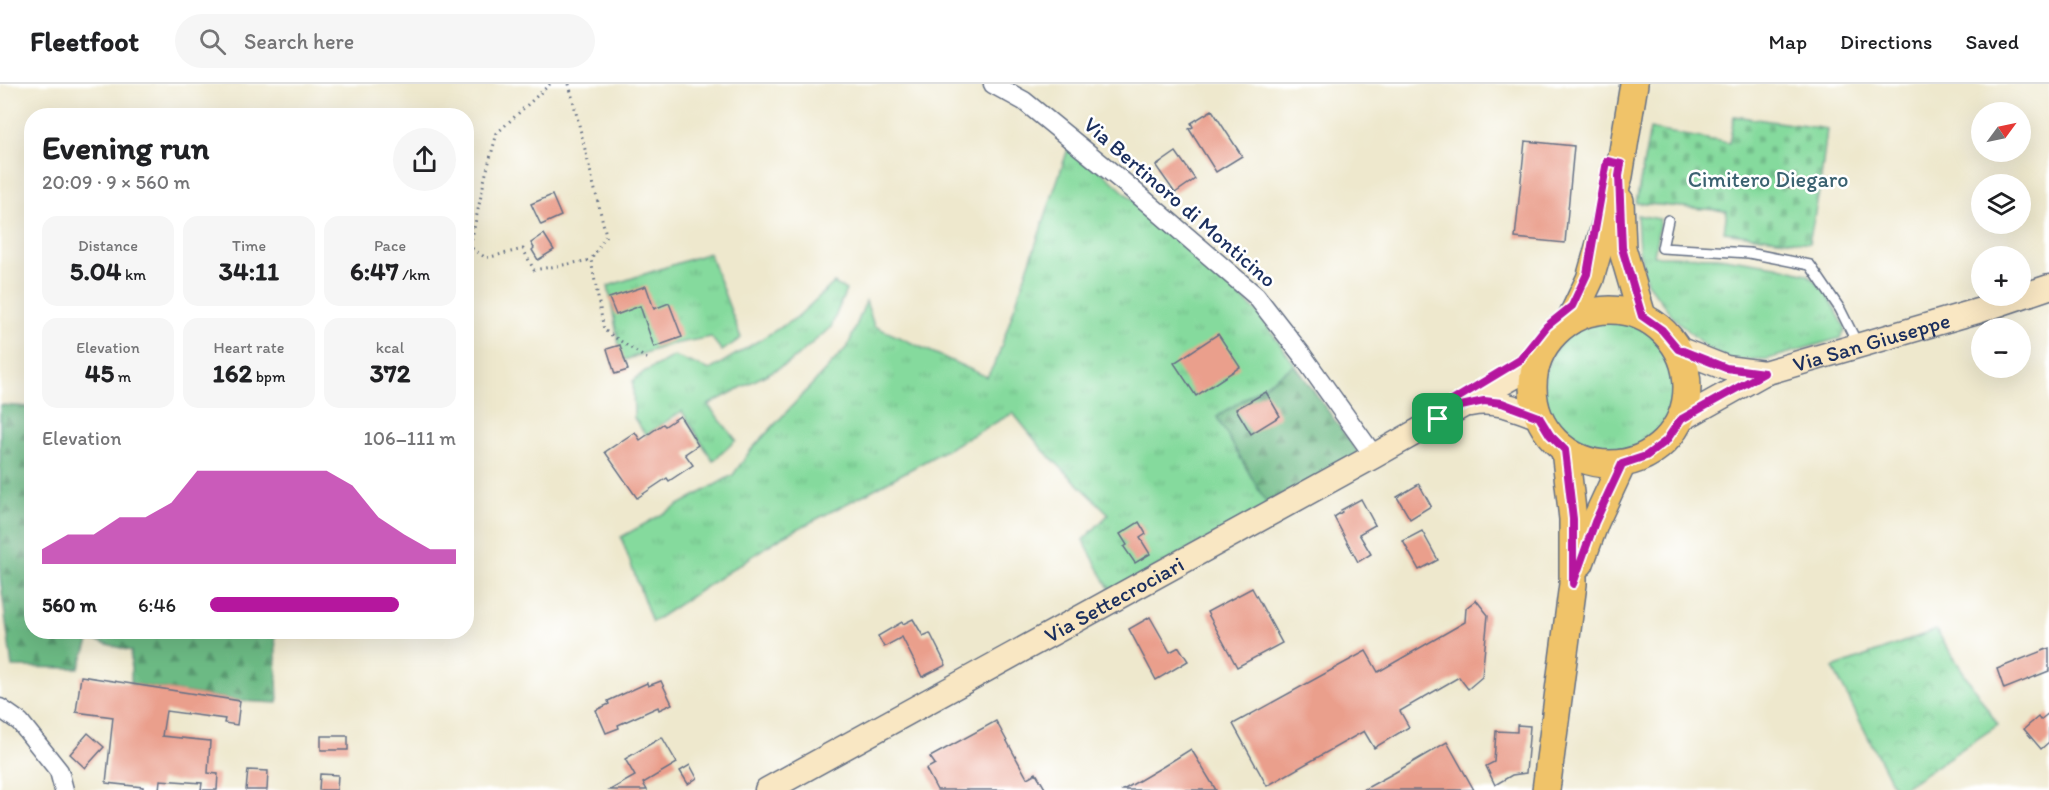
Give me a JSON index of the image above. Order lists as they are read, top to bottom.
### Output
{
  "streets": {
    "main road": ["Via San Giuseppe", "Via Settecrociari"],
    "street": ["Via Bertinoro di Monticino"]
  },
  "crossings": [
    ["Via Bertinoro di Monticino", "Via Settecrociari"],
    ["Via San Giuseppe", "Via Settecrociari"]
  ],
  "parks": ["Cimitero Diegaro"],
  "north": "top right",
  "page": {
    "header": "Fleetfoot",
    "search": "Search here",
    "nav": ["Map", "Directions", "Saved"],
    "map_buttons": ["+", "−"],
    "heading": ["Evening run", "20:09 · 9 × 560 m"],
    "stats": [
      ["Distance", "5.04 km"],
      ["Time", "34:11"],
      ["Pace", "6:47 /km"],
      ["Elevation", "45 m"],
      ["Heart rate", "162 bpm"],
      ["kcal", "372"]
    ],
    "chart": ["Elevation", "106–111 m"],
    "list": [
      {
        "name": "560 m",
        "note": "6:46"
      }
    ]
  }
}
